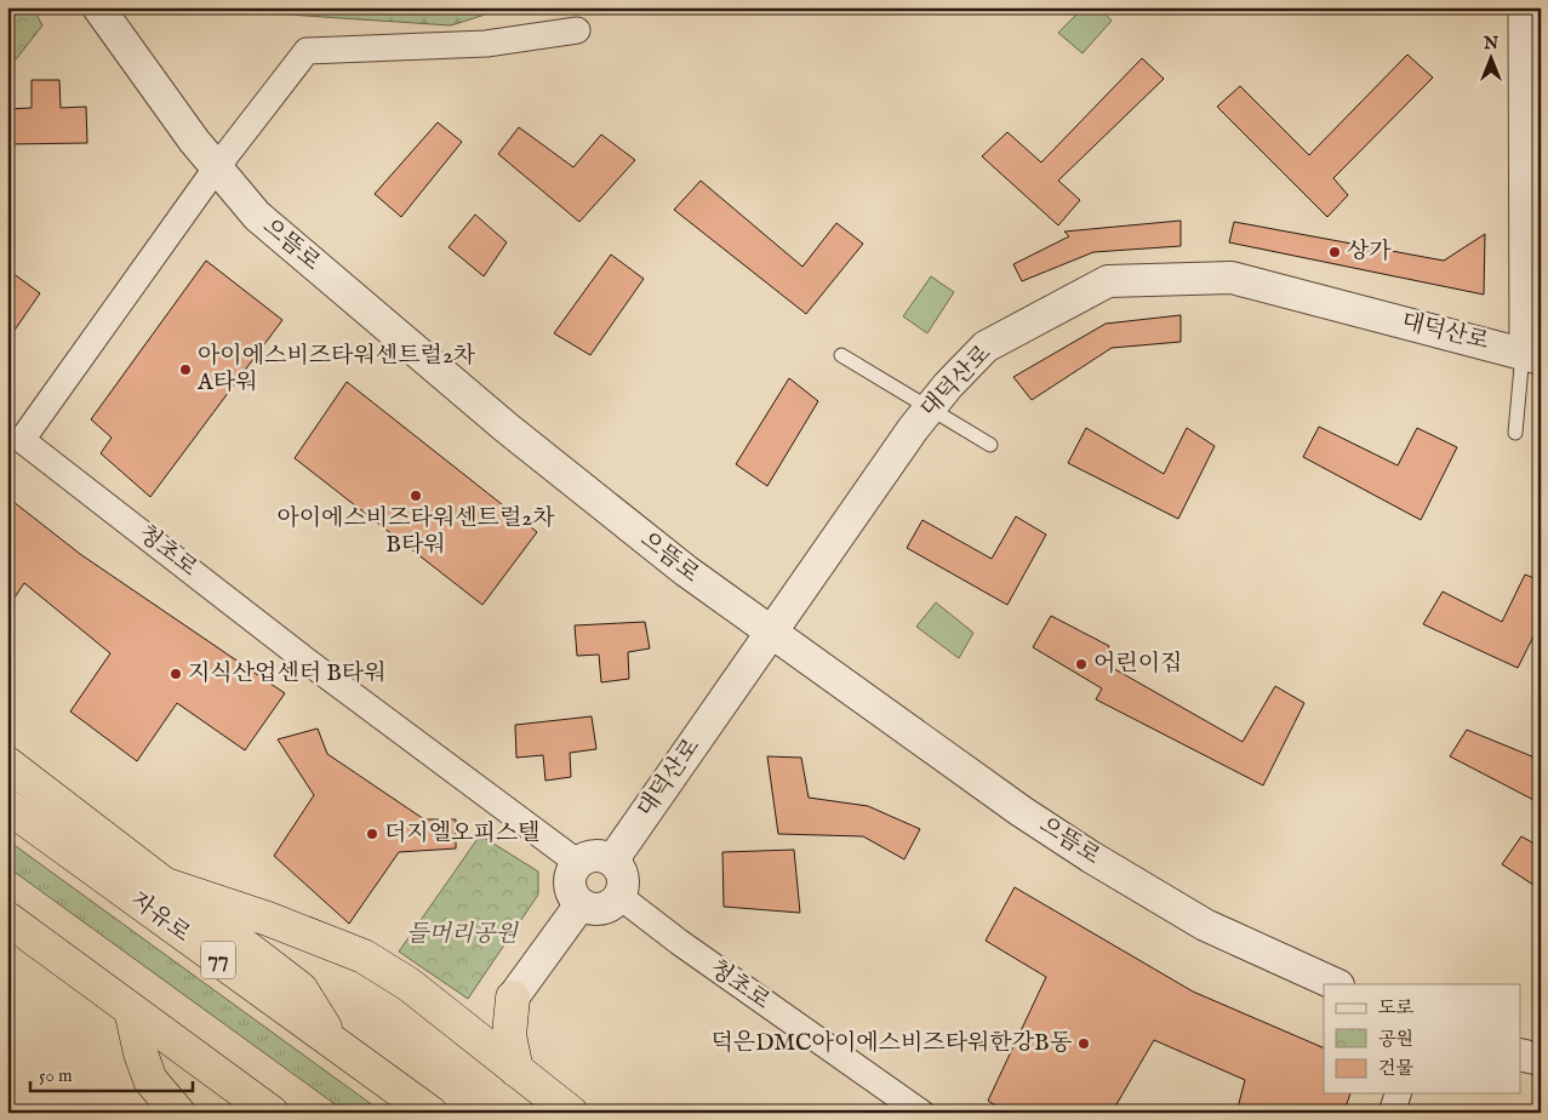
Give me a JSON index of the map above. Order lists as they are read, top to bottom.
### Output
{
  "streets": {
    "highway": ["자유로", "77"],
    "street": ["으뜸로", "대덕산로", "청초로"]
  },
  "crossings": [
    ["으뜸로", "대덕산로"],
    ["으뜸로", "청초로"],
    ["대덕산로", "청초로"]
  ],
  "parks": ["들머리공원"],
  "places": [
    "상가",
    "아이에스비즈타워센트럴2차 A타워",
    "아이에스비즈타워센트럴2차 B타워",
    "어린이집",
    "지식산업센터 B타워",
    "더지엘오피스텔",
    "덕은DMC아이에스비즈타워한강B동"
  ],
  "legend": ["도로", "공원", "건물"],
  "scale_bar": "50 m",
  "north": "top"
}
